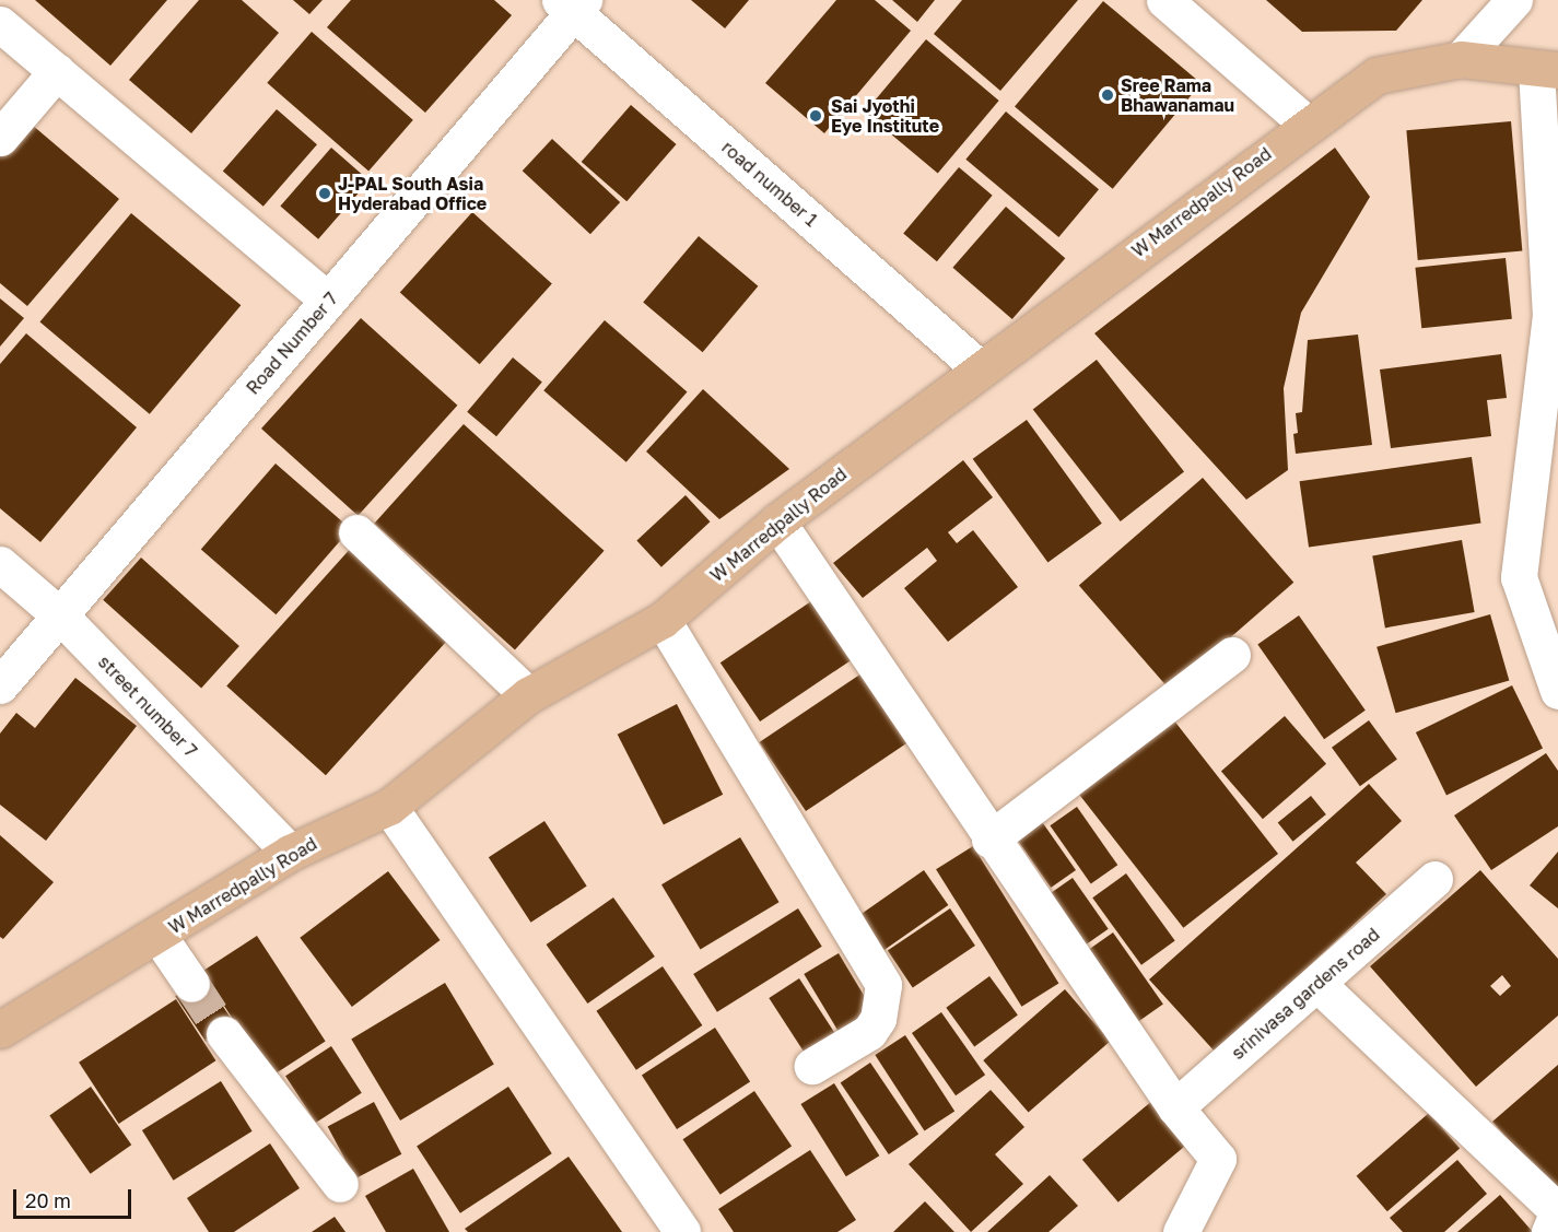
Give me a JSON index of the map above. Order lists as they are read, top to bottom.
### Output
{
  "streets": {
    "main road": ["W Marredpally Road"],
    "street": [
      "road number 1",
      "Road Number 7",
      "street number 7",
      "srinivasa gardens road"
    ]
  },
  "crossings": [
    ["road number 1", "W Marredpally Road"],
    ["road number 1", "Road Number 7"],
    ["W Marredpally Road", "street number 7"],
    ["Road Number 7", "street number 7"]
  ],
  "places": ["Sree Rama Bhawanamau", "Sai Jyothi Eye Institute", "J-PAL South Asia Hyderabad Office"],
  "scale_bar": "20 m"
}
